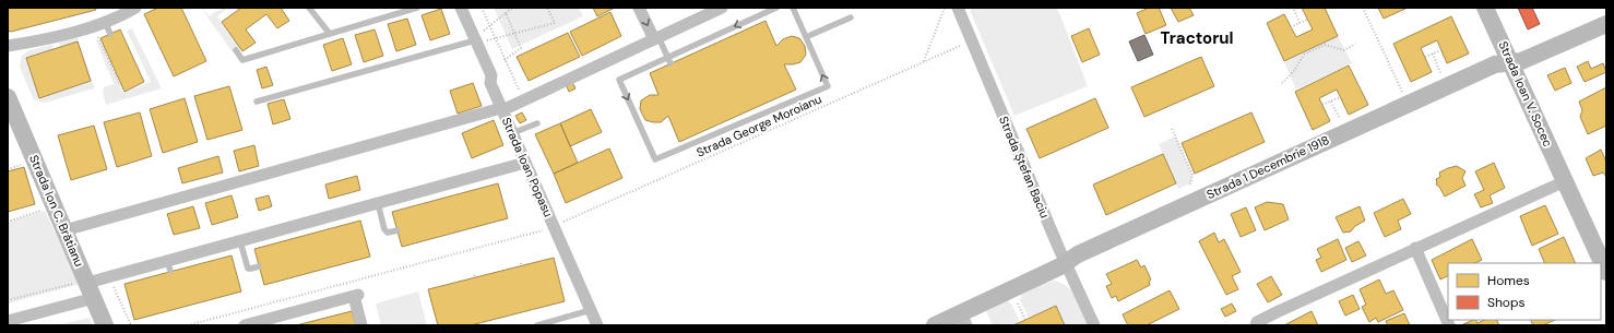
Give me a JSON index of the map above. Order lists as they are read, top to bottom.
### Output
{
  "streets": {
    "street": [
      "Strada Ioan V. Socec",
      "Strada Ioan Popasu",
      "Strada Ștefan Baciu",
      "Strada 1 Decembrie 1918",
      "Strada Ion C. Brătianu"
    ],
    "path": ["Strada George Moroianu"]
  },
  "crossings": [
    ["Strada Ioan V. Socec", "Strada 1 Decembrie 1918"],
    ["Strada George Moroianu", "Strada Ioan Popasu"],
    ["Strada George Moroianu", "Strada Ștefan Baciu"],
    ["Strada Ștefan Baciu", "Strada 1 Decembrie 1918"]
  ],
  "districts": ["Tractorul"],
  "legend": ["Homes", "Shops"]
}
